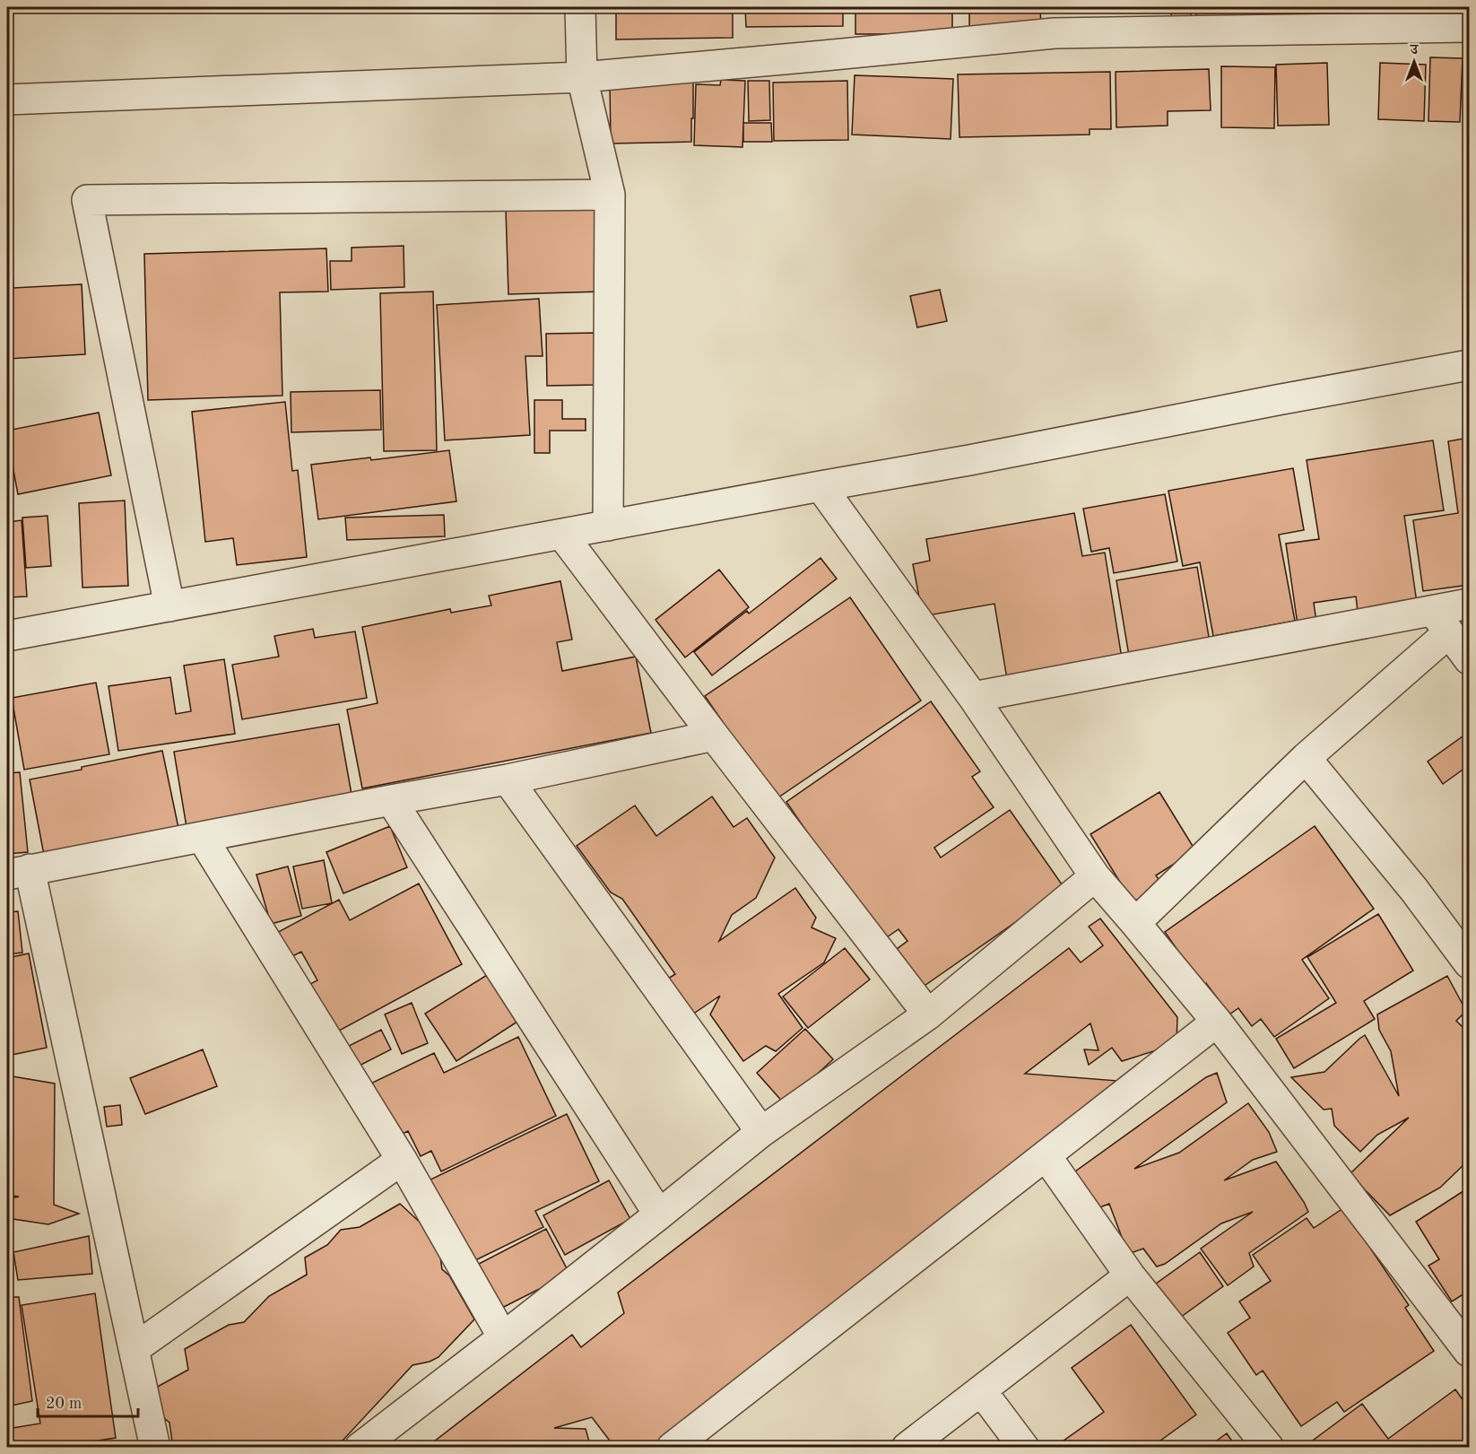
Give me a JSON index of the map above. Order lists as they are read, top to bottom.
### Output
{
  "scale_bar": "20 m",
  "north": "top"
}
